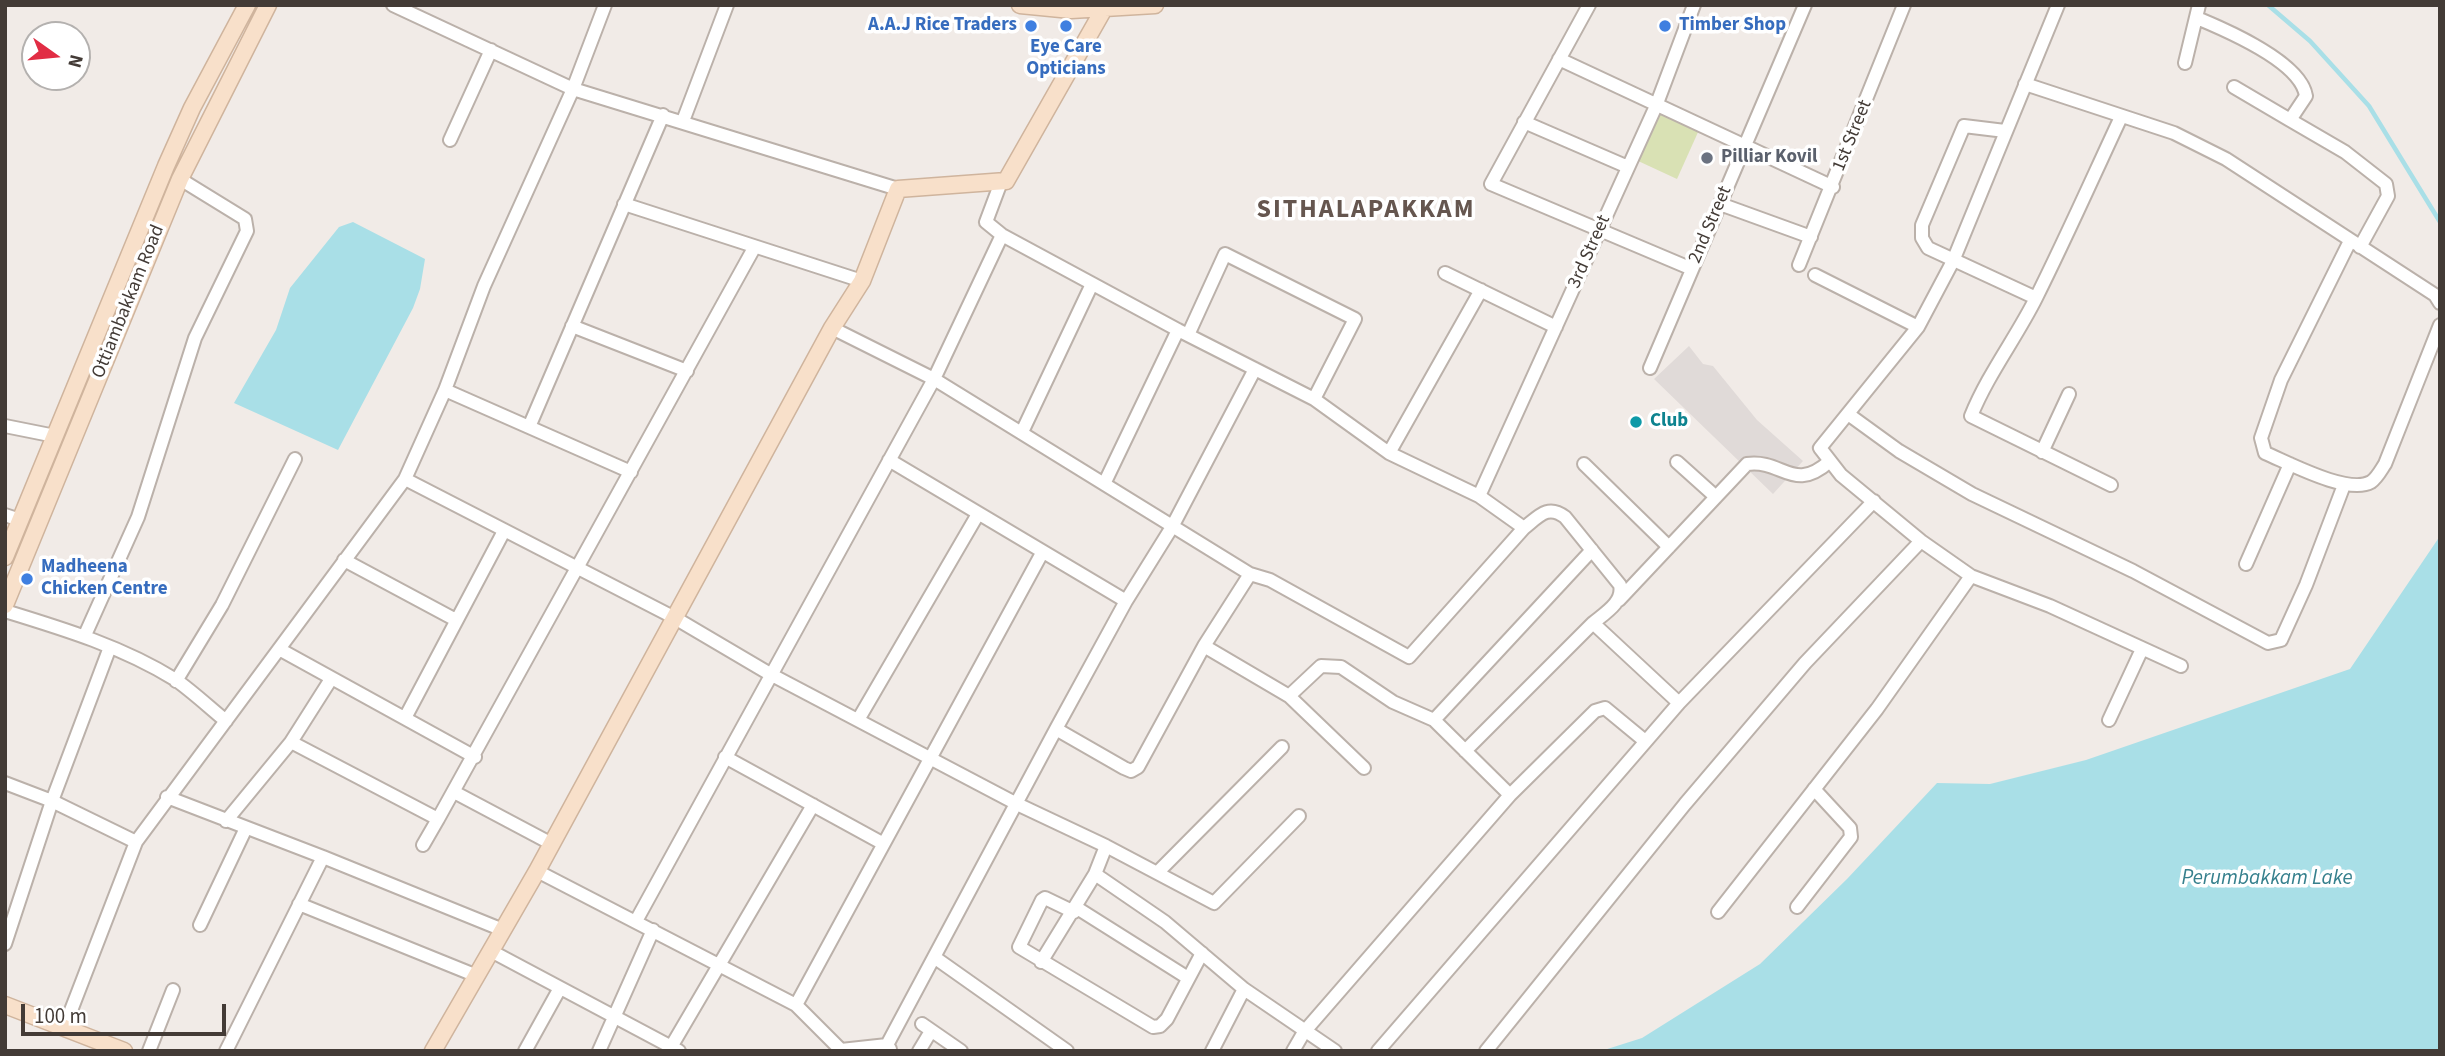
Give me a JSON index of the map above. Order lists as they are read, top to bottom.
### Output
{
  "streets": {
    "street": [
      "1st Street",
      "2nd Street",
      "3rd Street",
      "Ottiambakkam Road"
    ]
  },
  "districts": ["SITHALAPAKKAM"],
  "water": ["Perumbakkam Lake"],
  "places": [
    "A.A.J Rice Traders",
    "Eye Care Opticians",
    "Timber Shop",
    "Pilliar Kovil",
    "Club",
    "Madheena Chicken Centre"
  ],
  "scale_bar": "100 m",
  "north": "right"
}
